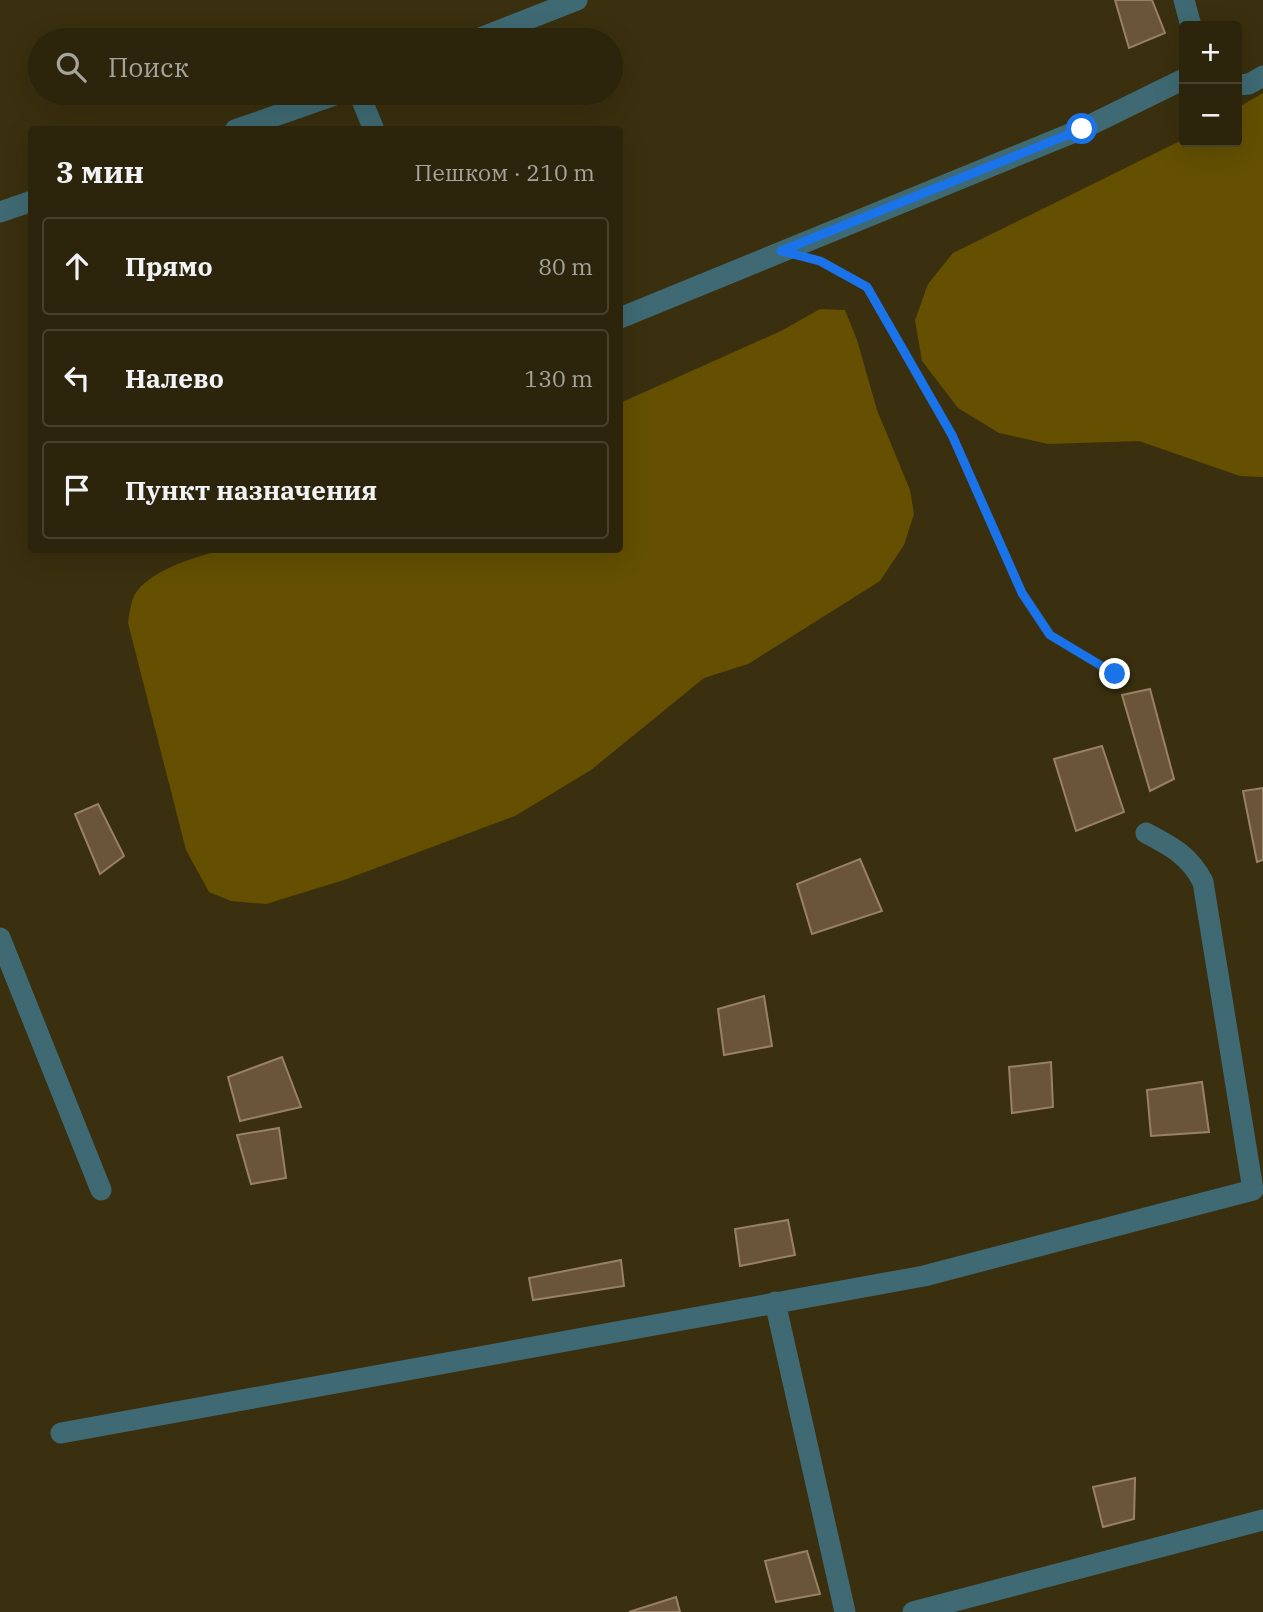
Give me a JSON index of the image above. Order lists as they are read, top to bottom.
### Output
{
  "page": {
    "map_buttons": ["+", "−"],
    "search": "Поиск",
    "heading": ["3 мин", "Пешком · 210 m"],
    "list": [
      ["Прямо", "80 m"],
      ["Налево", "130 m"],
      "Пункт назначения"
    ]
  }
}
